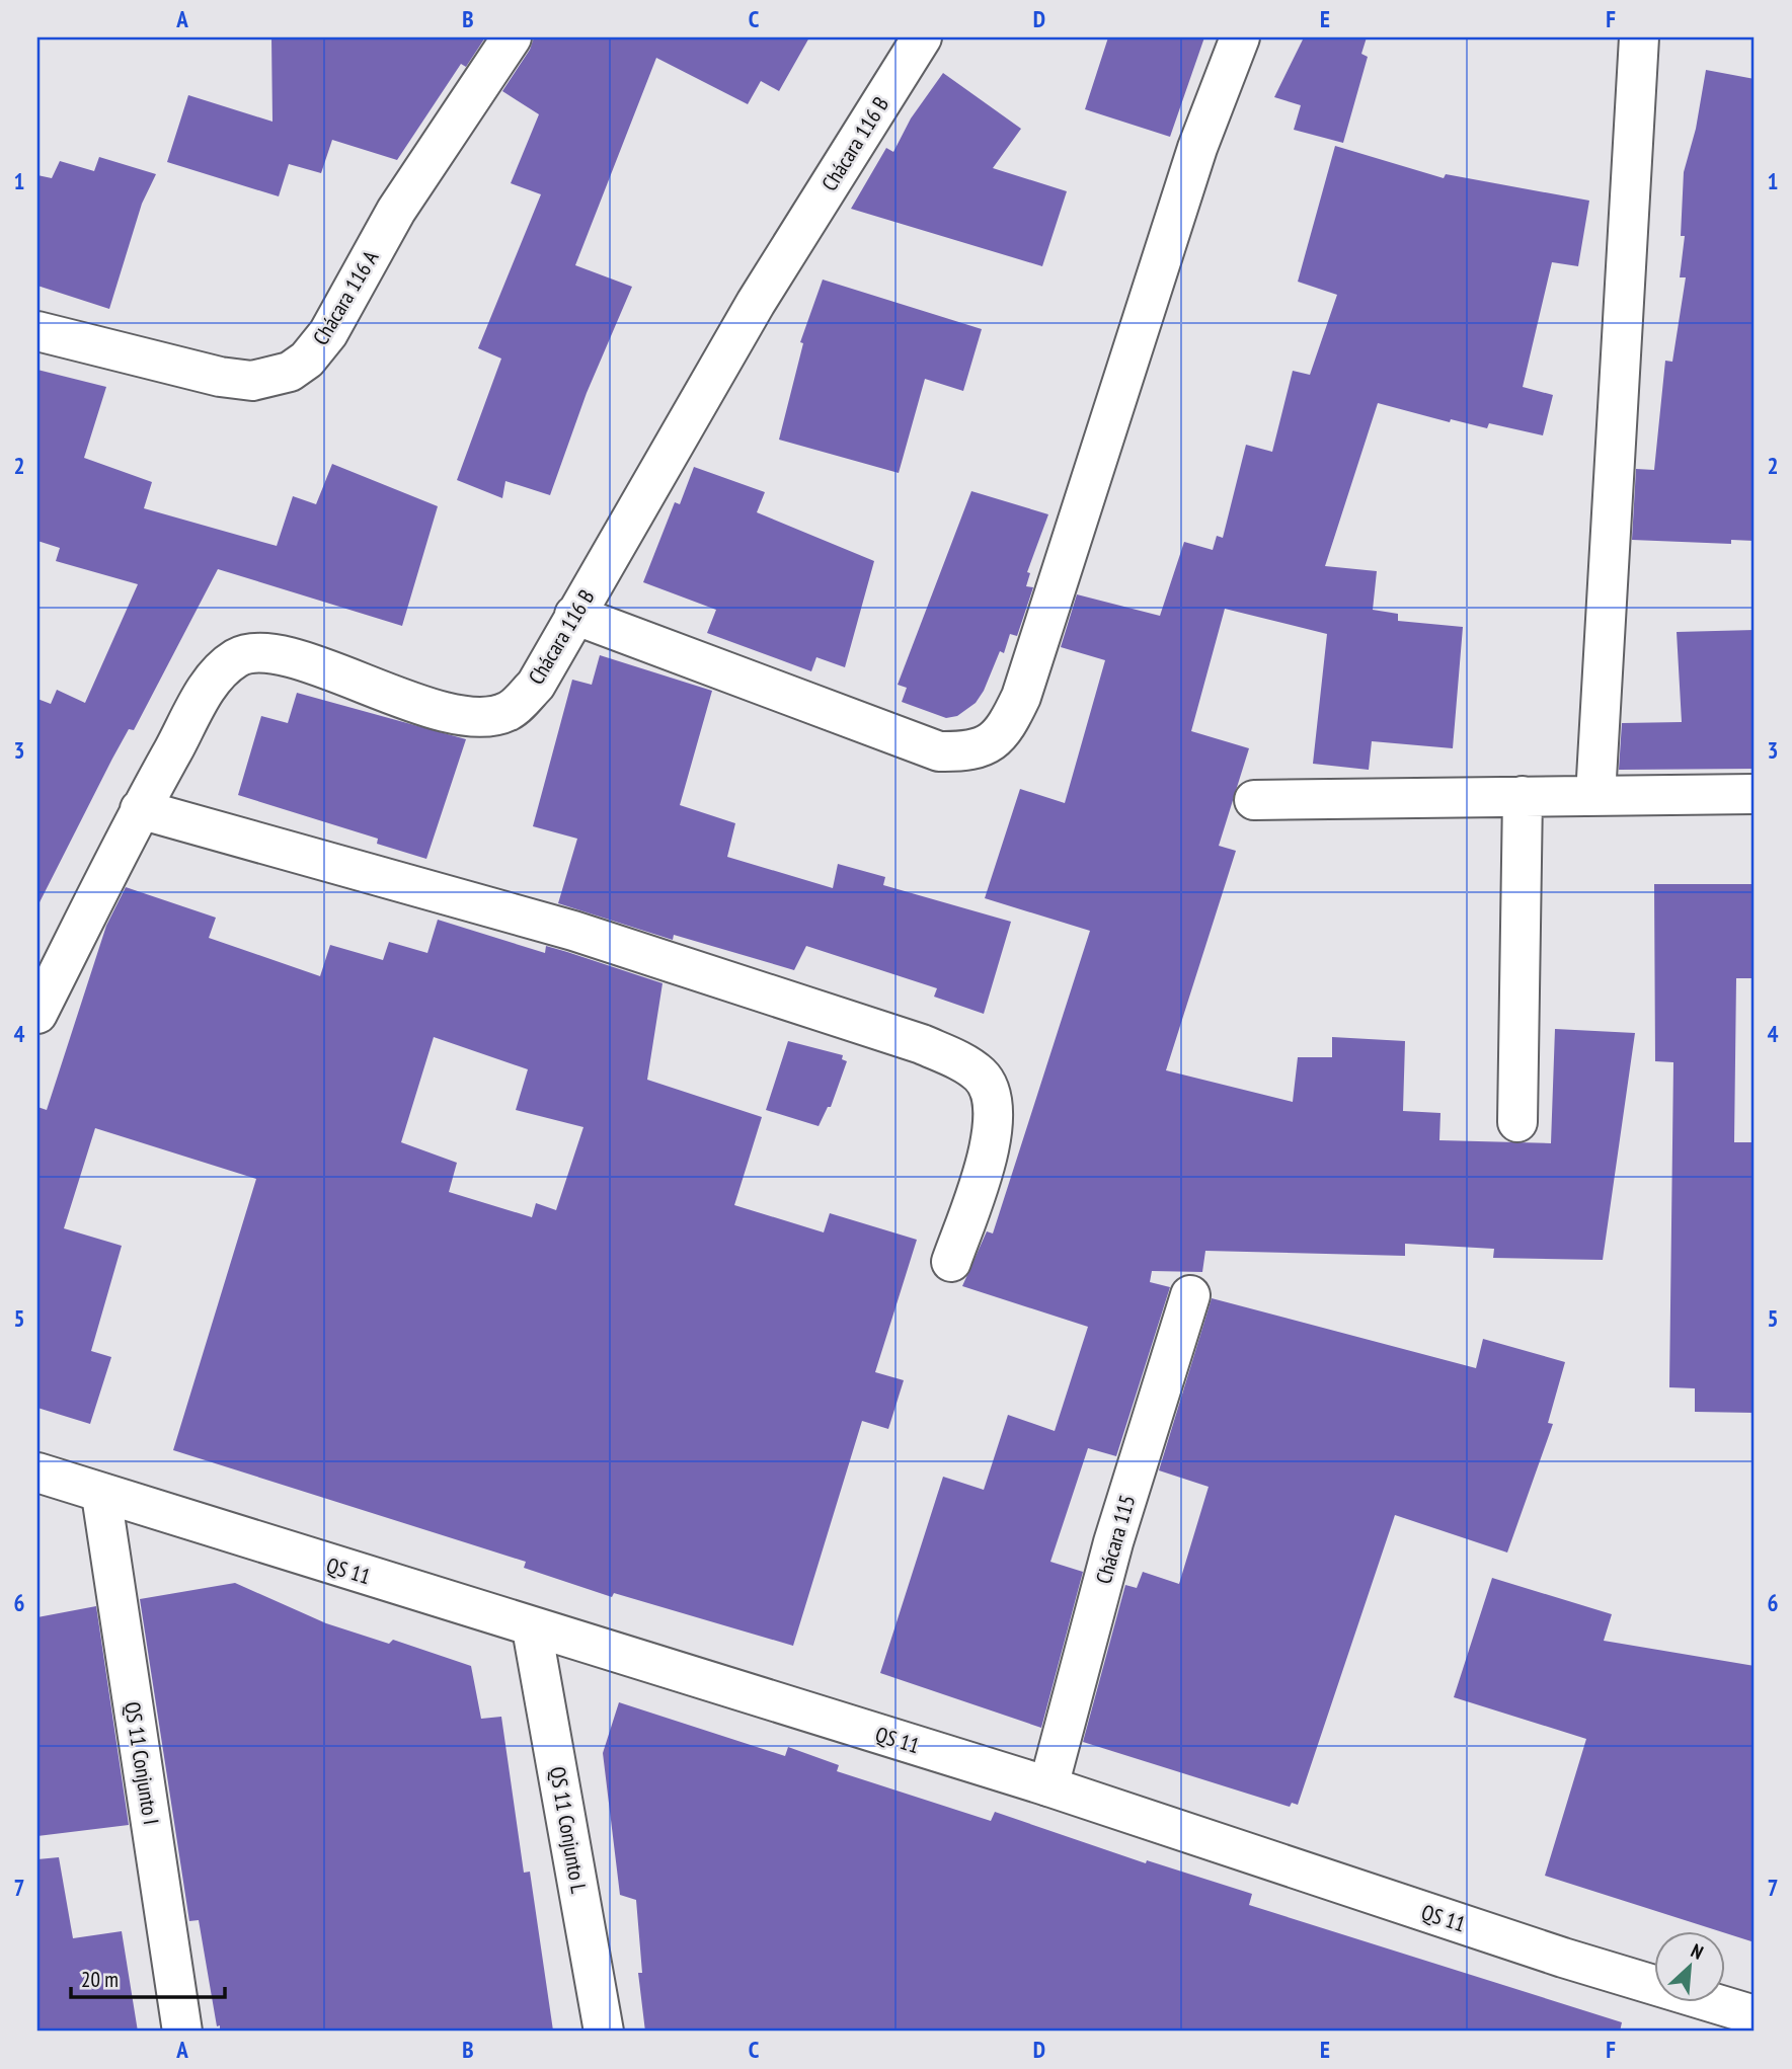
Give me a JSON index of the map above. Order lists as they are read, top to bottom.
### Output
{
  "streets": {
    "street": [
      "Chácara 116 B",
      "Chácara 116 A",
      "Chácara 115",
      "QS 11",
      "QS 11 Conjunto I",
      "QS 11 Conjunto L"
    ]
  },
  "crossings": [
    ["Chácara 115", "QS 11"],
    ["QS 11", "QS 11 Conjunto I"],
    ["QS 11", "QS 11 Conjunto L"]
  ],
  "scale_bar": "20 m",
  "north": "top right",
  "grid": {
    "columns": [
      "A",
      "B",
      "C",
      "D",
      "E",
      "F"
    ],
    "rows": [
      "1",
      "2",
      "3",
      "4",
      "5",
      "6",
      "7"
    ]
  }
}
